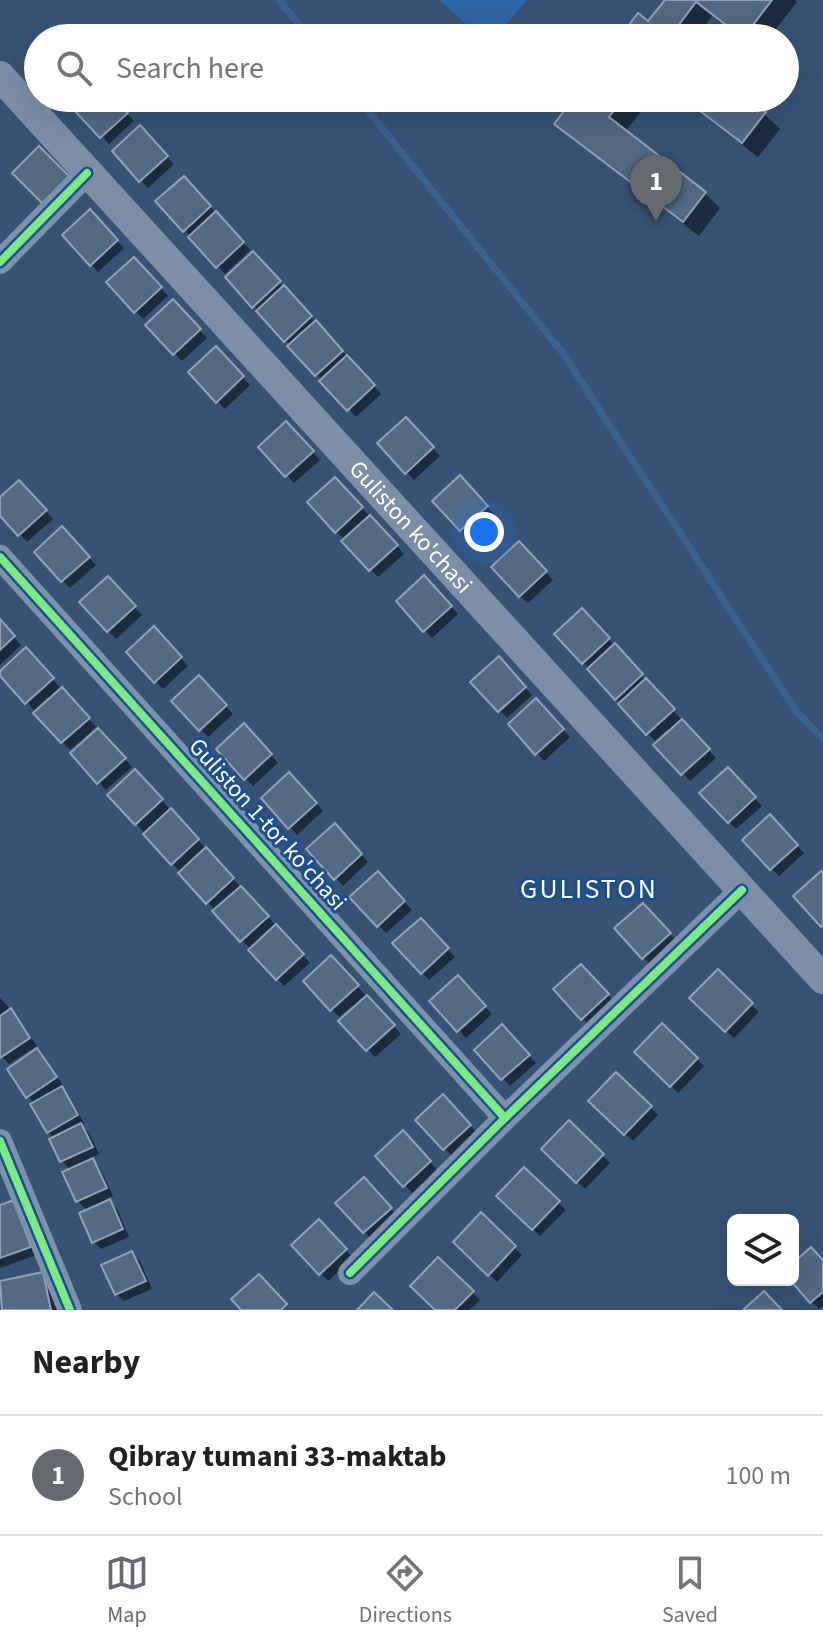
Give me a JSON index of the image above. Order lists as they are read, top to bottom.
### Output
{
  "streets": {
    "main road": ["Guliston ko'chasi"],
    "street": ["Guliston 1-tor ko'chasi"]
  },
  "districts": ["GULISTON"],
  "page": {
    "search": "Search here",
    "pins": "1",
    "heading": "Nearby",
    "list": [
      {
        "mark": "1",
        "name": "Qibray tumani 33-maktab",
        "note": "School",
        "value": "100 m"
      }
    ],
    "nav": ["Map", "Directions", "Saved"]
  }
}
